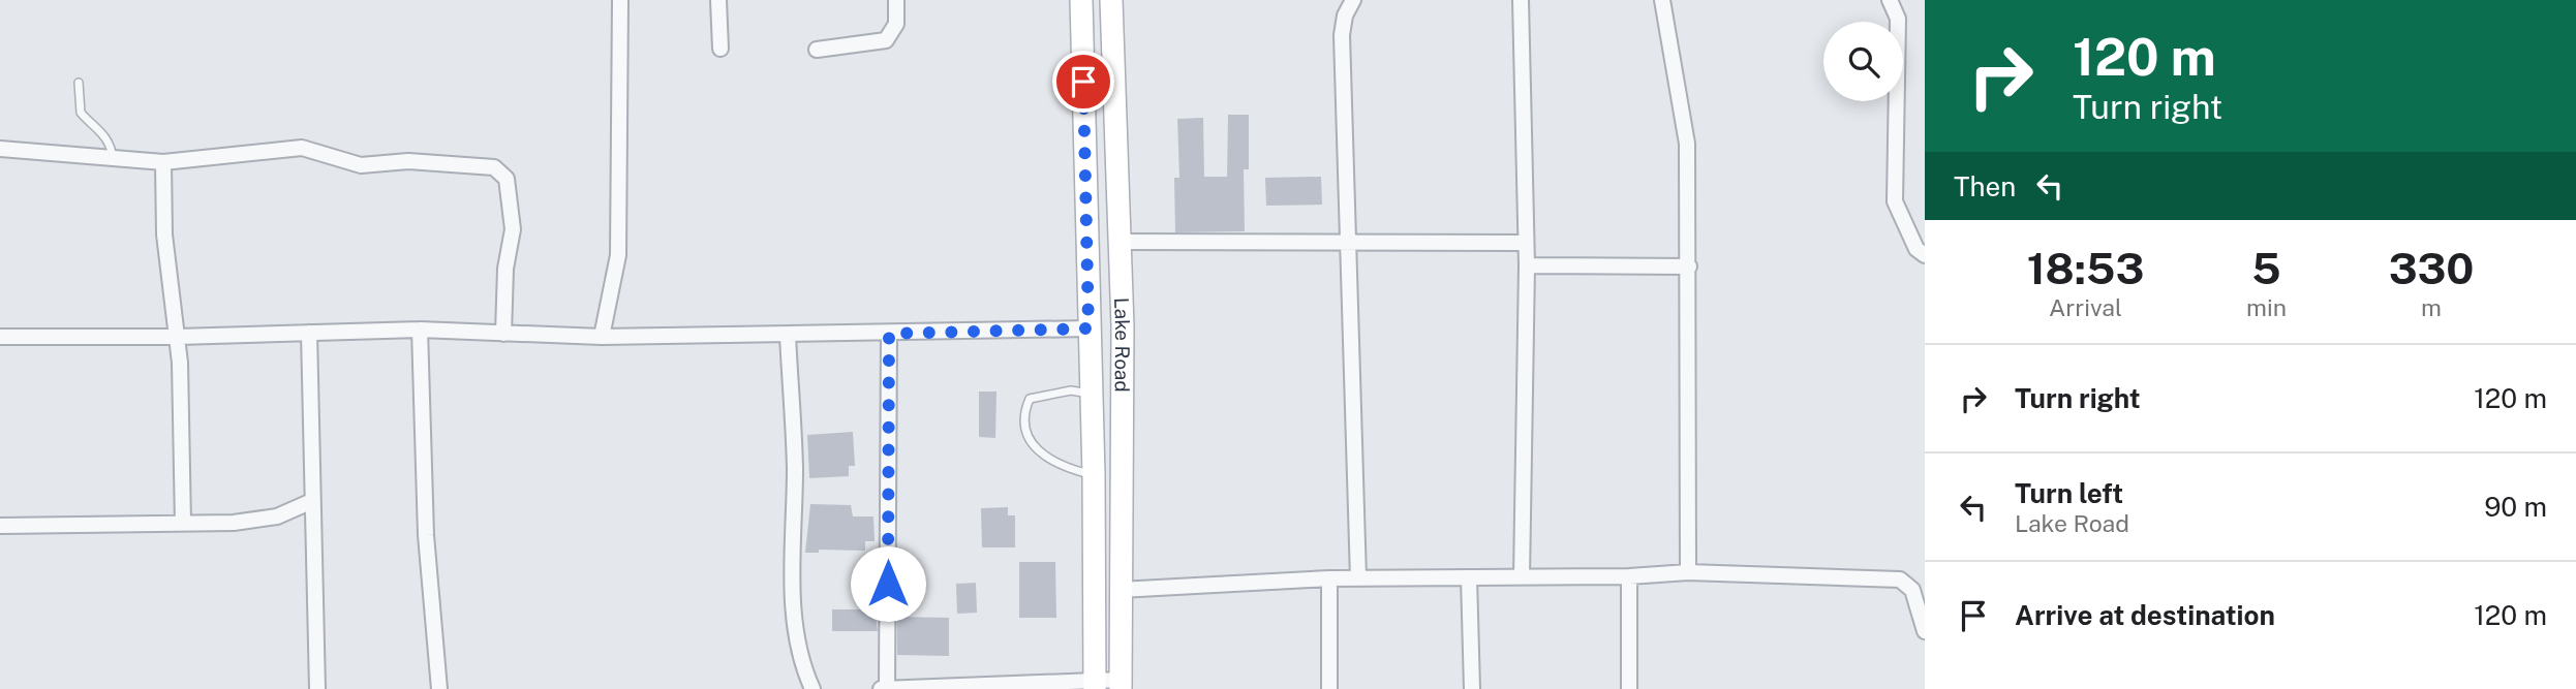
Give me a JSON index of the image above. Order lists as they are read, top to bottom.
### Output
{
  "streets": {
    "main road": ["Lake Road"]
  },
  "page": {
    "turn": ["120 m", "Turn right"],
    "then": "Then",
    "eta": [
      "18:53",
      "Arrival",
      "5",
      "min",
      "330",
      "m"
    ],
    "list": [
      {
        "name": "Turn right",
        "value": "120 m"
      },
      {
        "name": "Turn left",
        "note": "Lake Road",
        "value": "90 m"
      },
      {
        "name": "Arrive at destination",
        "value": "120 m"
      }
    ]
  }
}
